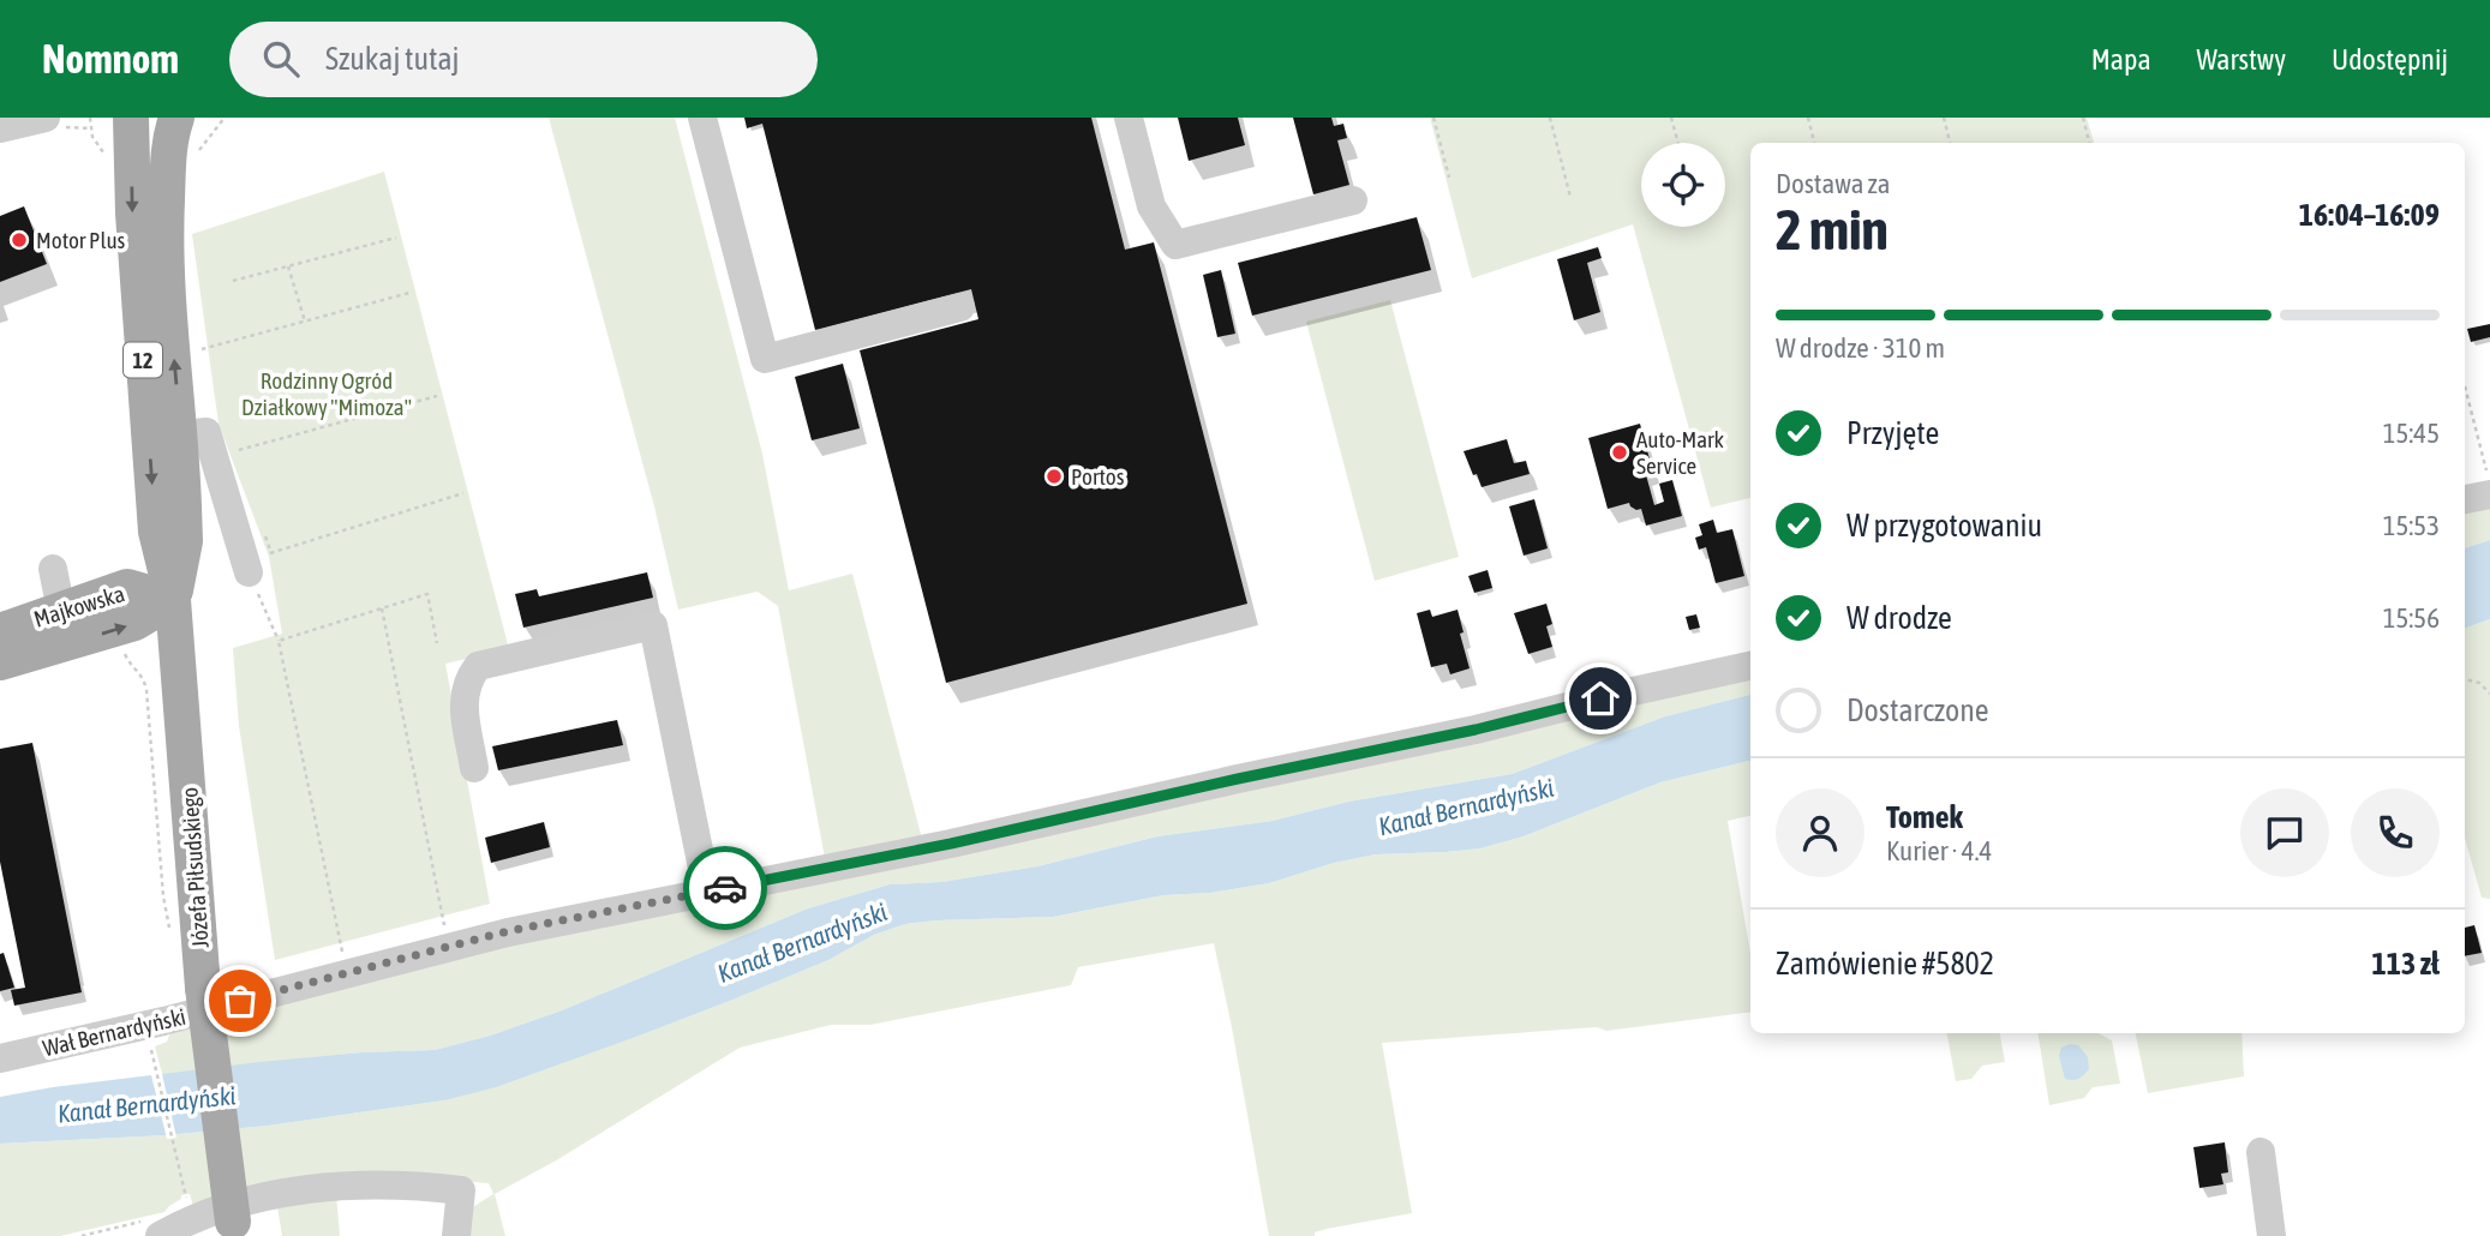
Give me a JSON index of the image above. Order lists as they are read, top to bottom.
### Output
{
  "streets": {
    "main road": ["12", "Majkowska", "Józefa Piłsudskiego"],
    "street": ["Wał Bernardyński"]
  },
  "crossings": [
    ["Majkowska", "Józefa Piłsudskiego"]
  ],
  "water": ["Kanał Bernardyński"],
  "parks": ["Rodzinny Ogród Działkowy \"Mimoza\""],
  "places": ["Motor Plus", "Auto-Mark Service", "Portos"],
  "page": {
    "header": "Nomnom",
    "search": "Szukaj tutaj",
    "nav": ["Mapa", "Warstwy", "Udostępnij"],
    "heading": ["2 min", "Dostawa za", "16:04–16:09"],
    "panel": [
      "Tomek",
      "Kurier · 4.4",
      "Zamówienie #5802",
      "113 zł"
    ],
    "bar": "W drodze · 310 m",
    "list": [
      ["Przyjęte", "15:45"],
      ["W przygotowaniu", "15:53"],
      ["W drodze", "15:56"],
      "Dostarczone"
    ]
  }
}
